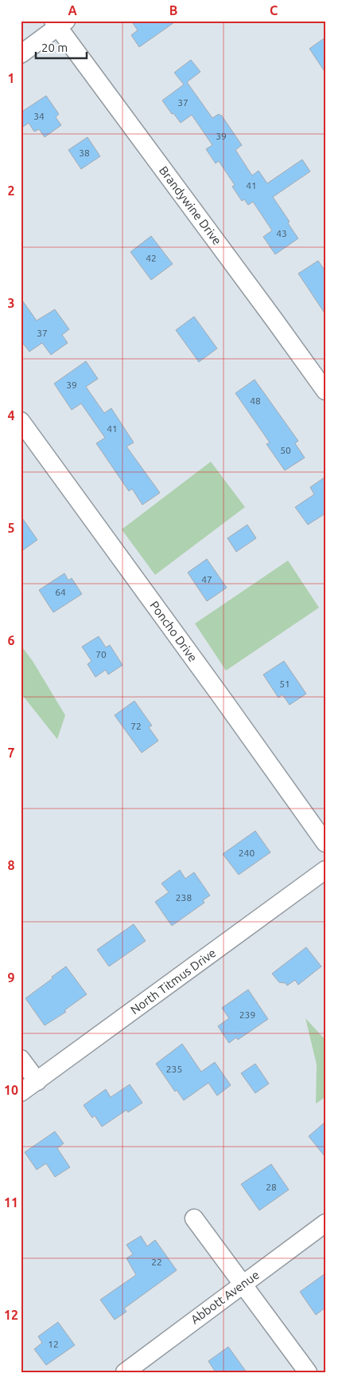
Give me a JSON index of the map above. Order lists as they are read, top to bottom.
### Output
{
  "streets": {
    "street": [
      "Brandywine Drive",
      "Poncho Drive",
      "North Titmus Drive",
      "Abbott Avenue"
    ]
  },
  "house_numbers": [
    "37",
    "34",
    "39",
    "38",
    "41",
    "43",
    "42",
    "37",
    "39",
    "48",
    "41",
    "50",
    "47",
    "64",
    "70",
    "51",
    "72",
    "240",
    "238",
    "239",
    "235",
    "28",
    "22",
    "12"
  ],
  "scale_bar": "20 m",
  "grid": {
    "columns": ["A", "B", "C"],
    "rows": [
      "1",
      "2",
      "3",
      "4",
      "5",
      "6",
      "7",
      "8",
      "9",
      "10",
      "11",
      "12"
    ]
  }
}
